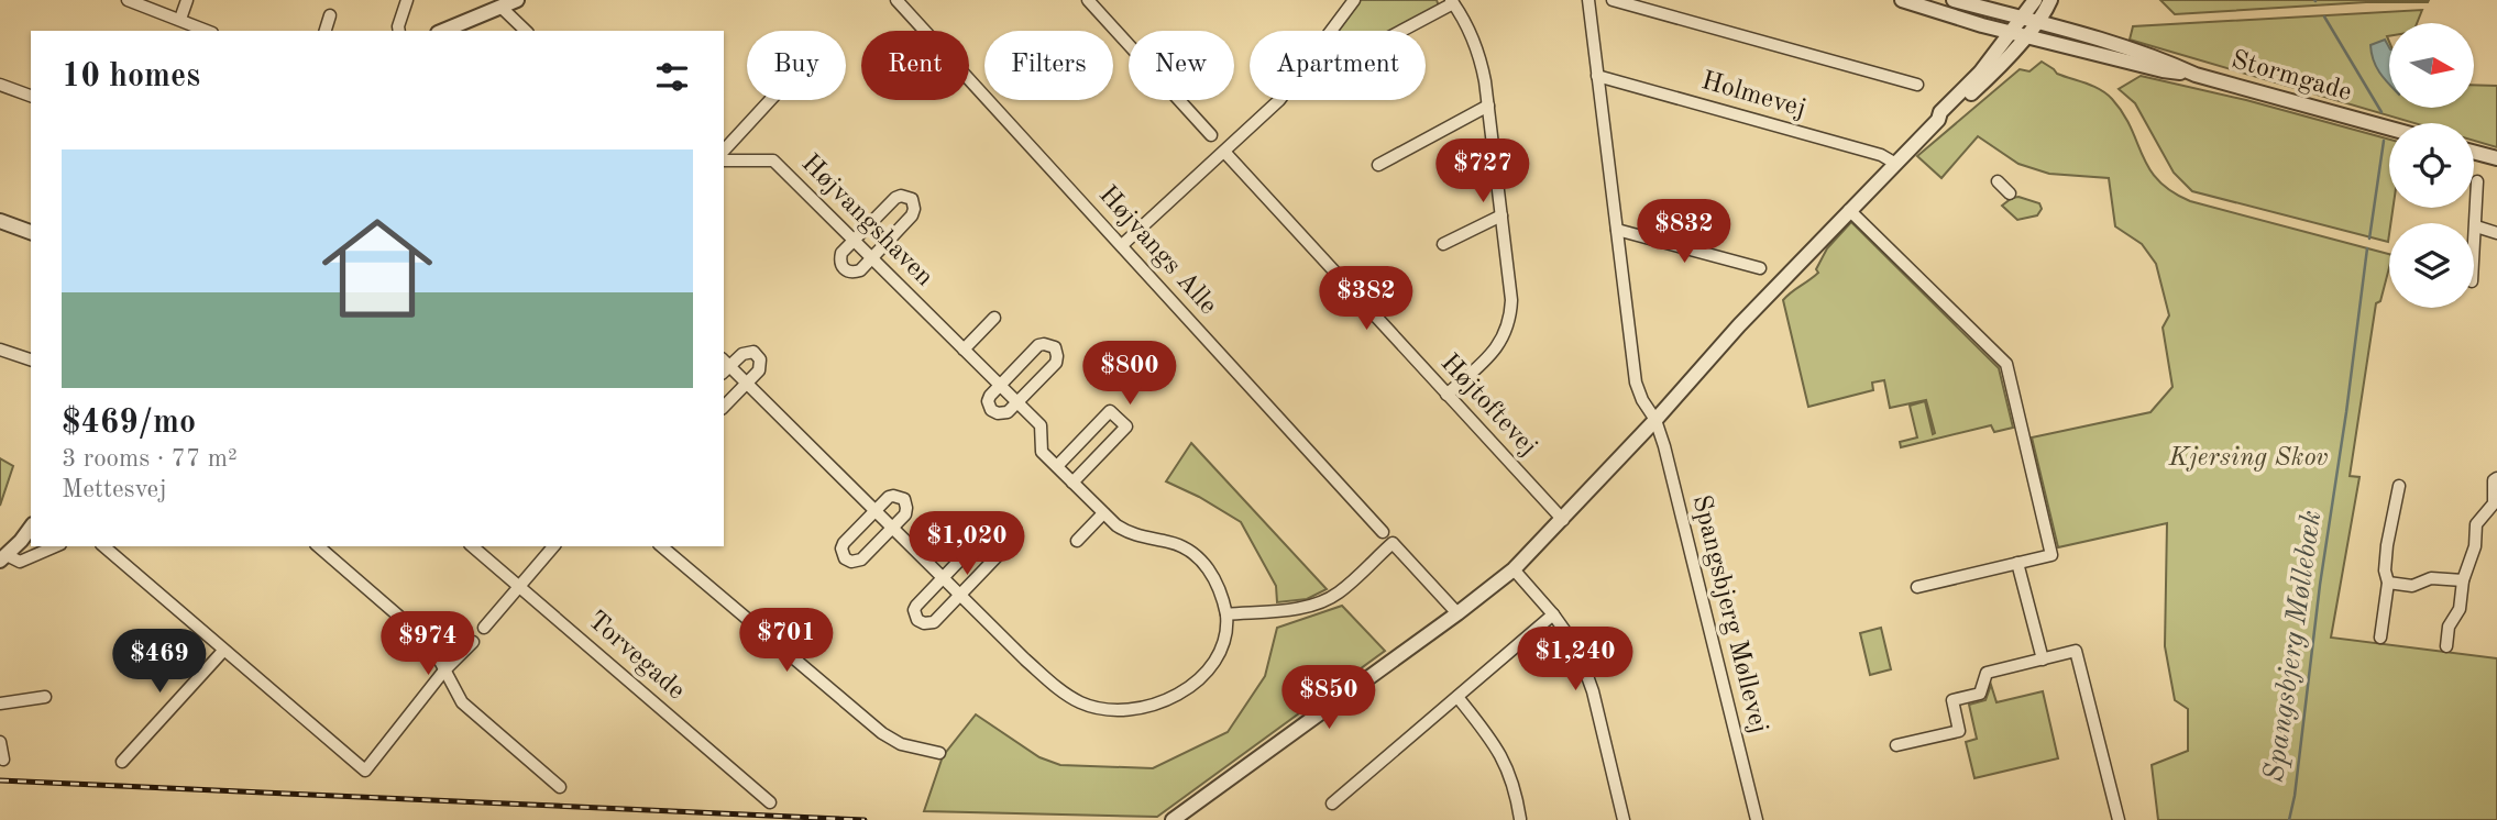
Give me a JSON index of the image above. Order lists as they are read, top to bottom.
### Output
{
  "streets": {
    "street": [
      "Stormgade",
      "Holmevej",
      "Højvangshaven",
      "Højvangs Alle",
      "Højtoftevej",
      "Spangsbjerg Møllevej",
      "Torvegade"
    ]
  },
  "crossings": [
    ["Holmevej", "Spangsbjerg Møllevej"]
  ],
  "water": ["Spangsbjerg Møllebæk"],
  "parks": ["Kjersing Skov"],
  "north": "right",
  "page": {
    "chip": [
      "Buy",
      "Rent",
      "Filters",
      "New",
      "Apartment"
    ],
    "heading": "10 homes",
    "list": [
      {
        "name": "$469/mo",
        "note": "3 rooms · 77 m² · Mettesvej"
      }
    ],
    "price": [
      "$727",
      "$832",
      "$382",
      "$800",
      "$1,020",
      "$701",
      "$974",
      "$1,240",
      "$469",
      "$850"
    ]
  }
}
